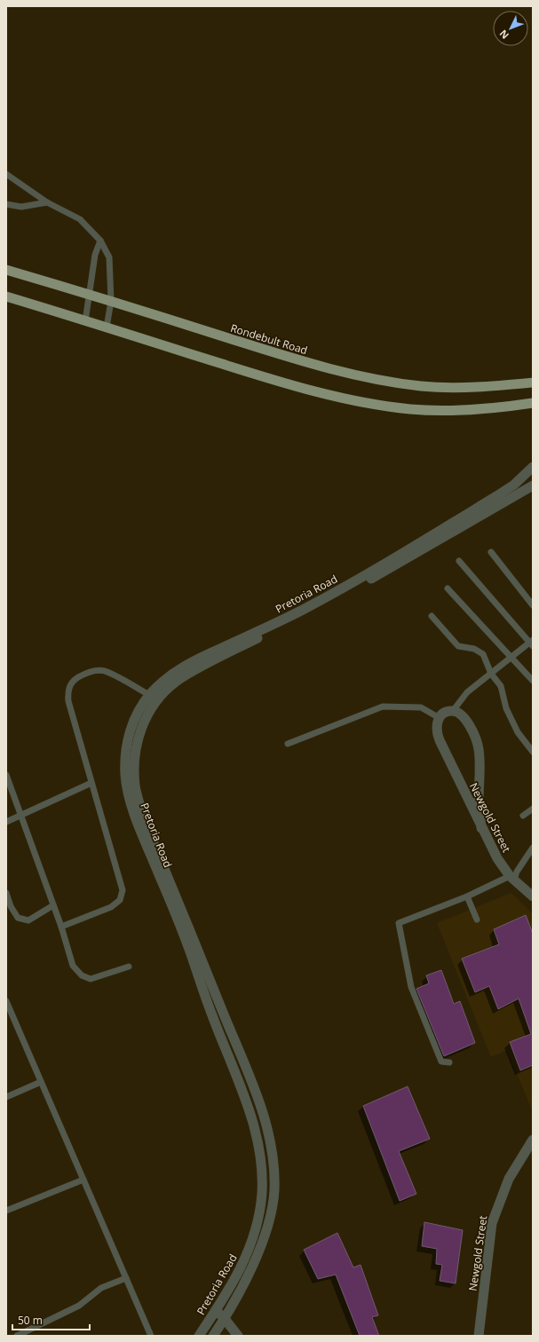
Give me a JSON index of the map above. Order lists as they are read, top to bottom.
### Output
{
  "streets": {
    "main road": ["Rondebult Road"],
    "street": ["Pretoria Road", "Newgold Street"]
  },
  "scale_bar": "50 m",
  "north": "bottom left"
}
